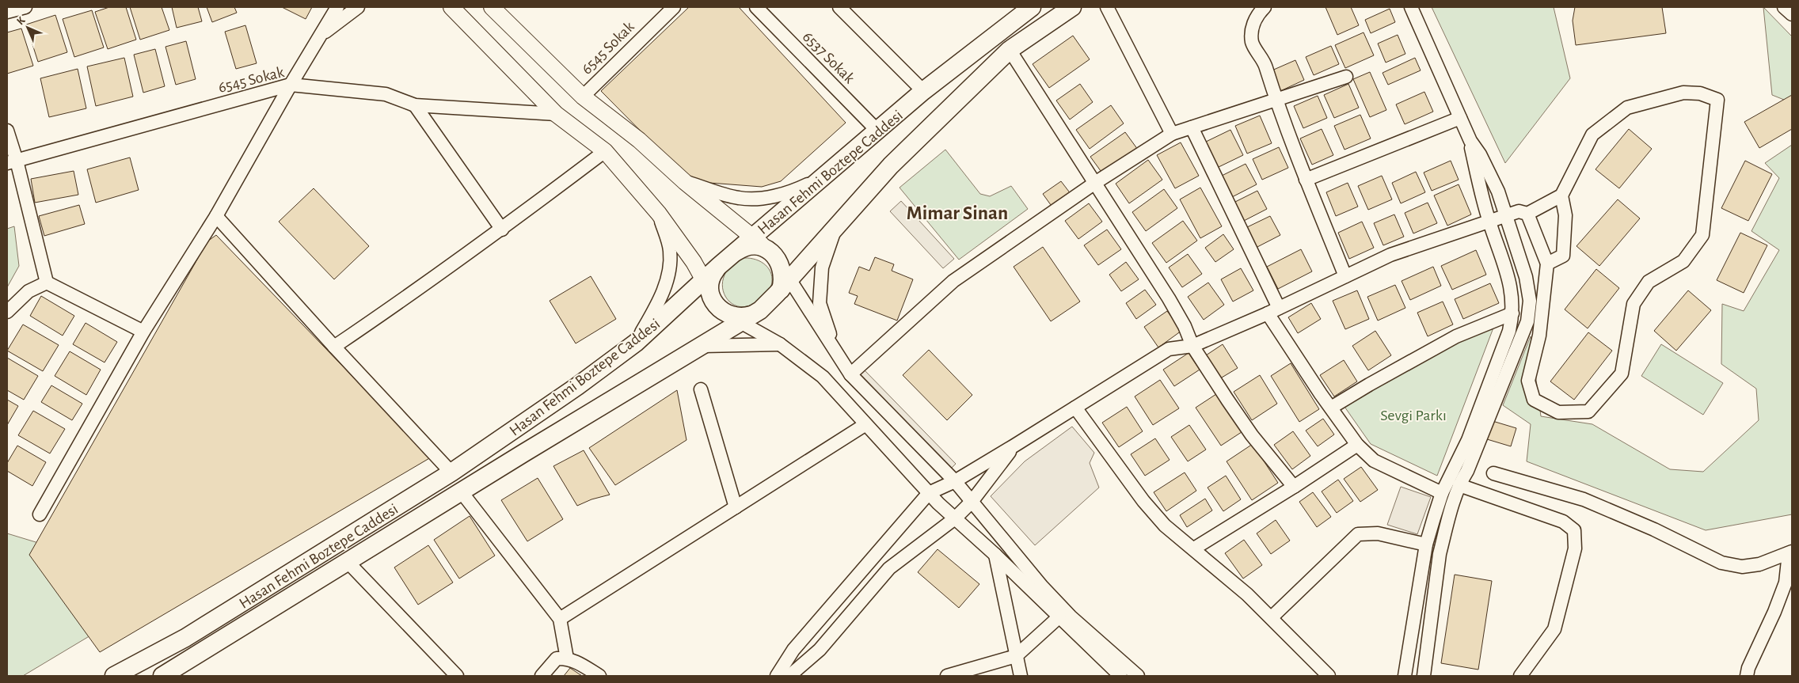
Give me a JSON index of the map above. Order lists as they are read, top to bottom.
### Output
{
  "streets": {
    "main road": ["Hasan Fehmi Boztepe Caddesi"],
    "street": ["6545 Sokak", "6537 Sokak"]
  },
  "crossings": [
    ["6537 Sokak", "Hasan Fehmi Boztepe Caddesi"]
  ],
  "districts": ["Mimar Sinan"],
  "parks": ["Sevgi Parkı"],
  "north": "top left"
}
